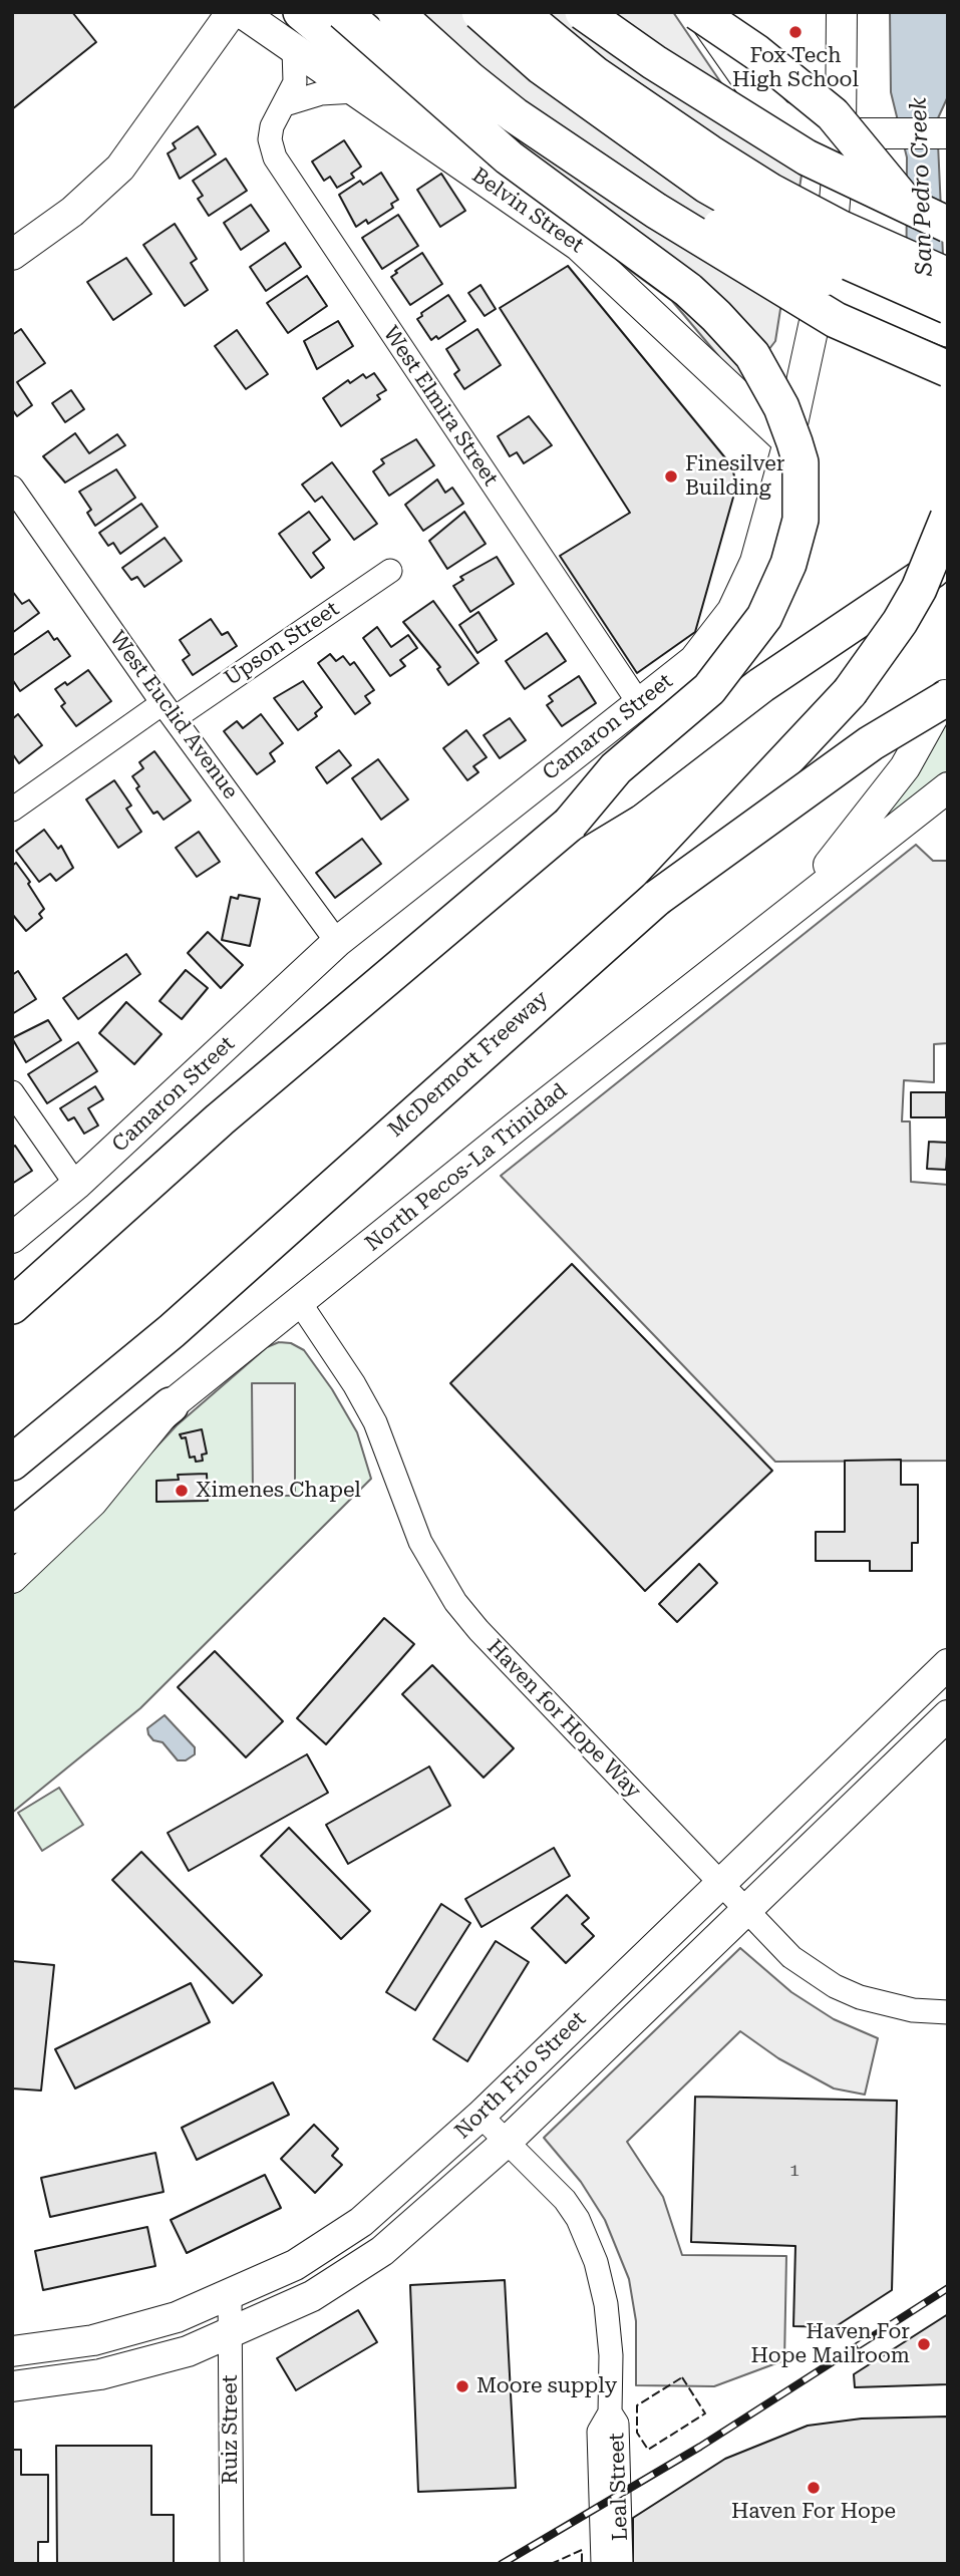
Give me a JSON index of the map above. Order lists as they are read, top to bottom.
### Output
{
  "streets": {
    "highway": ["McDermott Freeway"],
    "main road": [
      "Belvin Street",
      "Camaron Street",
      "North Pecos-La Trinidad",
      "North Frio Street"
    ],
    "street": [
      "West Elmira Street",
      "Upson Street",
      "West Euclid Avenue",
      "Haven for Hope Way",
      "Ruiz Street",
      "Leal Street"
    ]
  },
  "crossings": [
    ["Belvin Street", "West Elmira Street"],
    ["Belvin Street", "Camaron Street"],
    ["West Elmira Street", "Camaron Street"],
    ["Upson Street", "West Euclid Avenue"],
    ["West Euclid Avenue", "Camaron Street"],
    ["North Pecos-La Trinidad", "Haven for Hope Way"],
    ["Haven for Hope Way", "North Frio Street"],
    ["North Frio Street", "Ruiz Street"],
    ["North Frio Street", "Leal Street"]
  ],
  "water": ["San Pedro Creek"],
  "places": [
    "Fox Tech High School",
    "Finesilver Building",
    "Ximenes Chapel",
    "Haven For Hope Mailroom",
    "Moore supply",
    "Haven For Hope"
  ],
  "house_numbers": ["1"]
}
